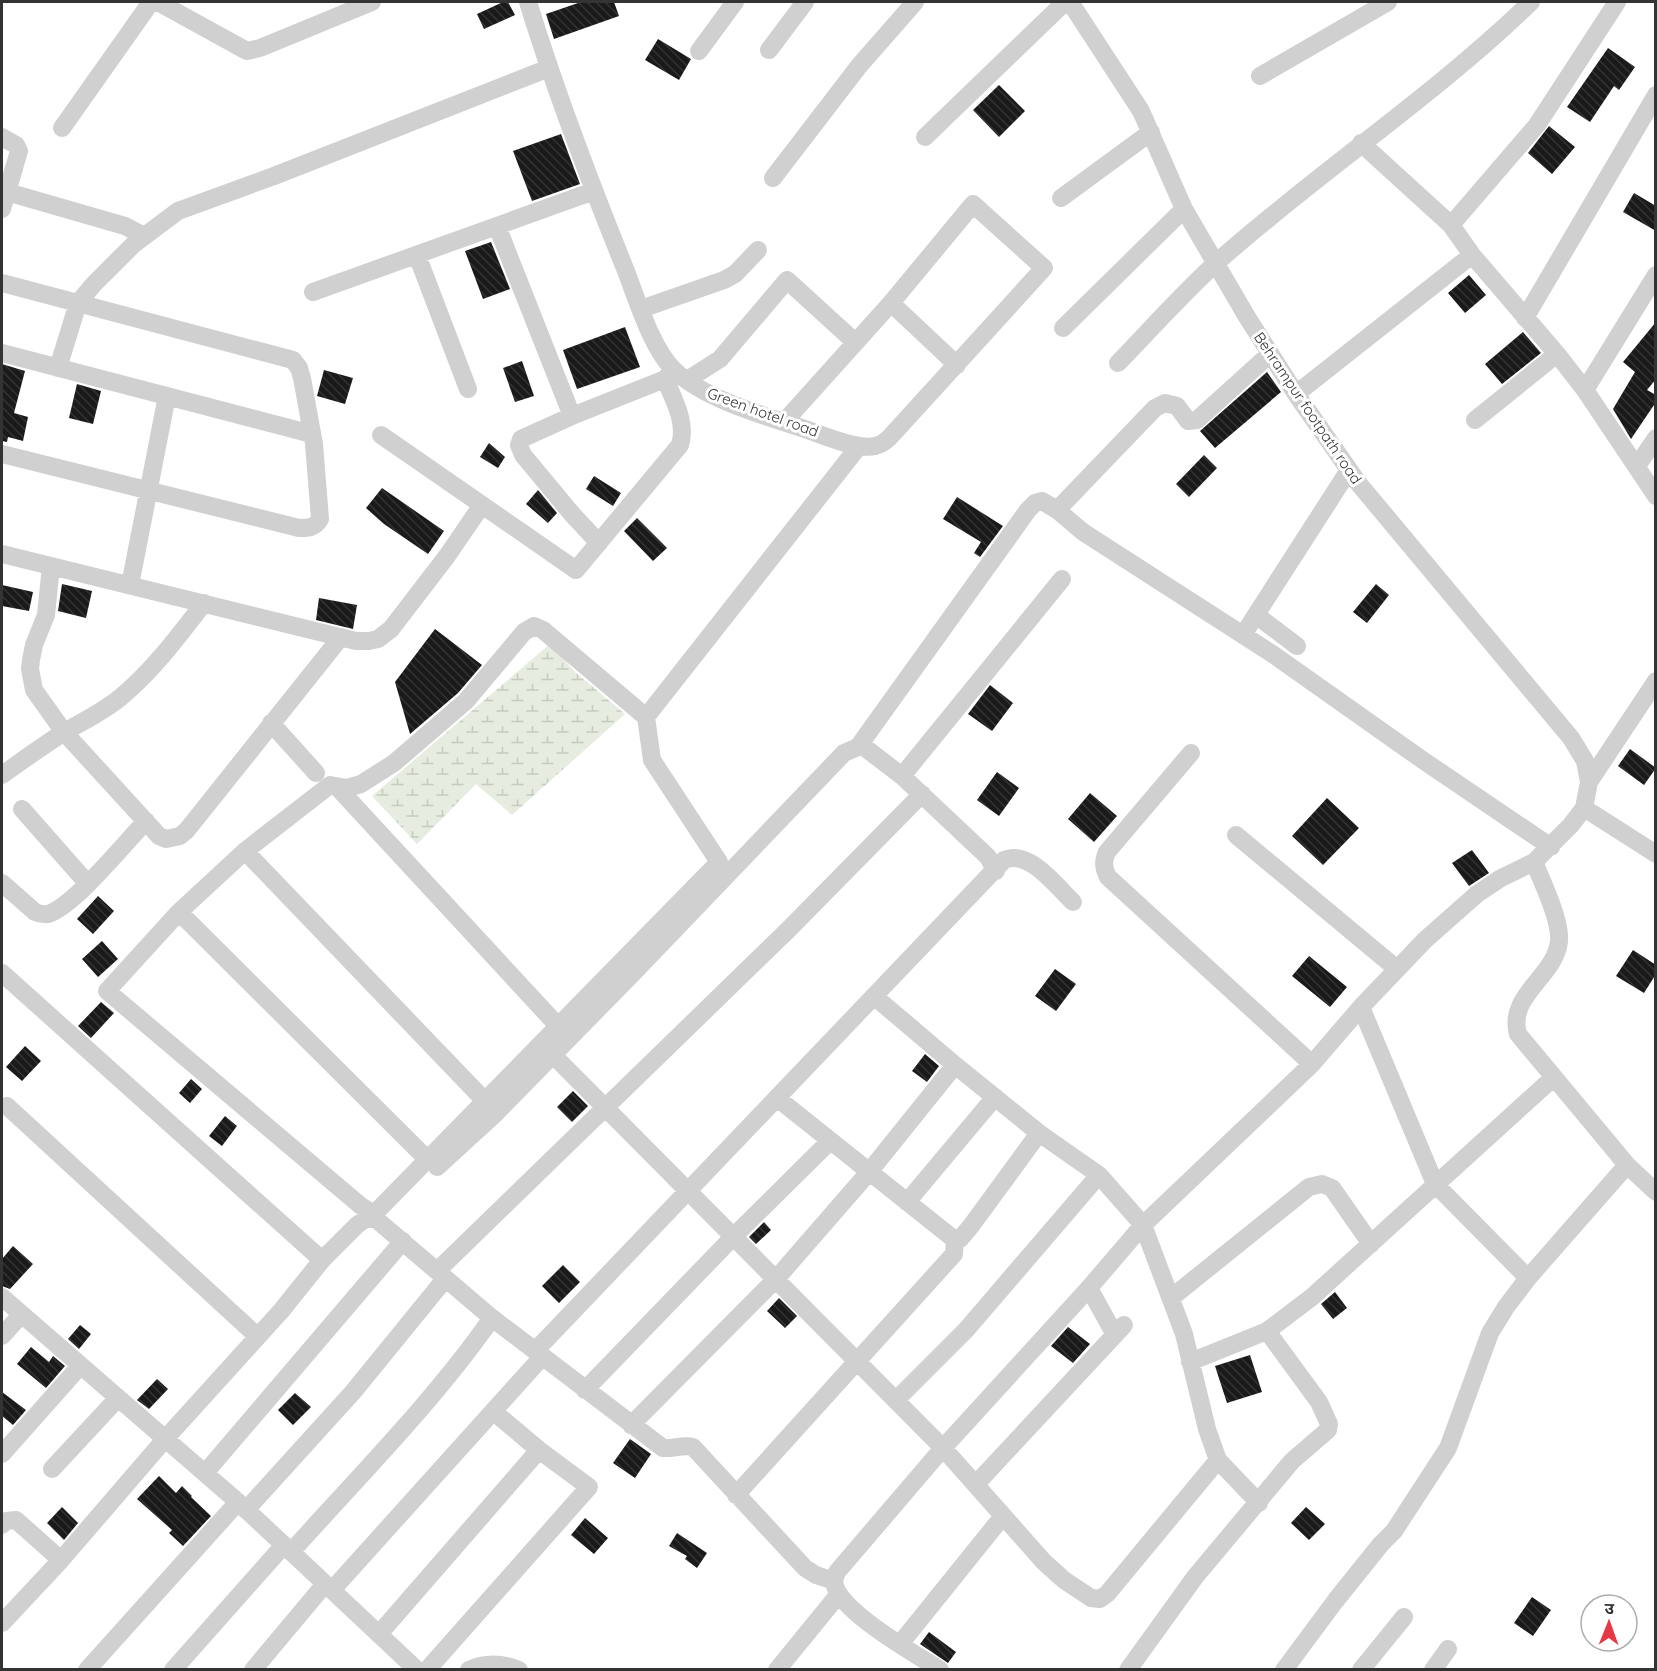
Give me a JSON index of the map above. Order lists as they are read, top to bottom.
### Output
{
  "streets": {
    "street": ["Behrampur footpath road", "Green hotel road"]
  },
  "north": "top"
}
